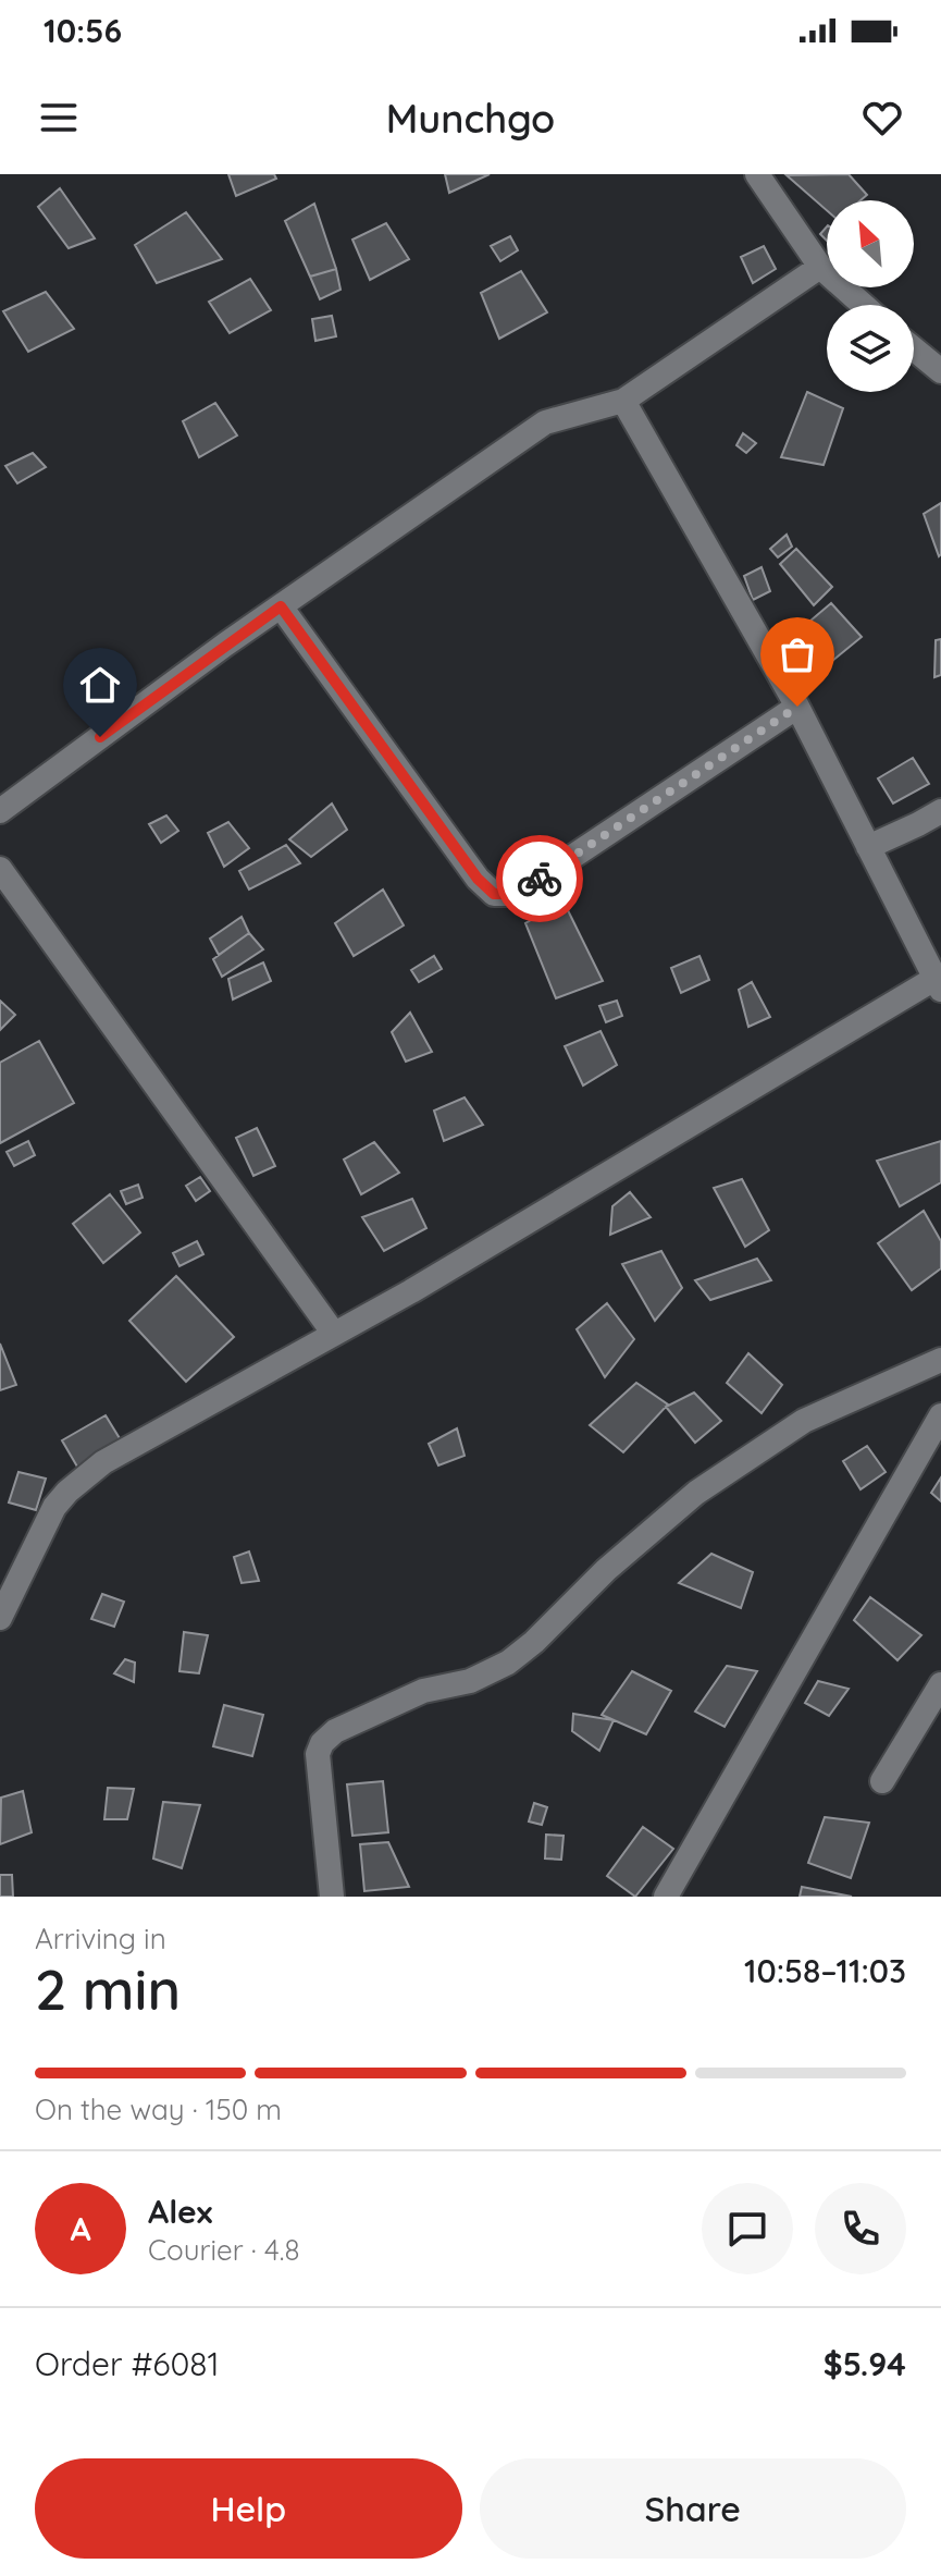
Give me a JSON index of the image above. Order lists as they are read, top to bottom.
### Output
{
  "north": "top left",
  "page": {
    "status": "10:56",
    "header": "Munchgo",
    "heading": ["2 min", "Arriving in", "10:58–11:03"],
    "panel": [
      "Alex",
      "Courier · 4.8",
      "Order #6081",
      "$5.94"
    ],
    "bar": "On the way · 150 m",
    "round": "A",
    "buttons": ["Help", "Share"]
  }
}
